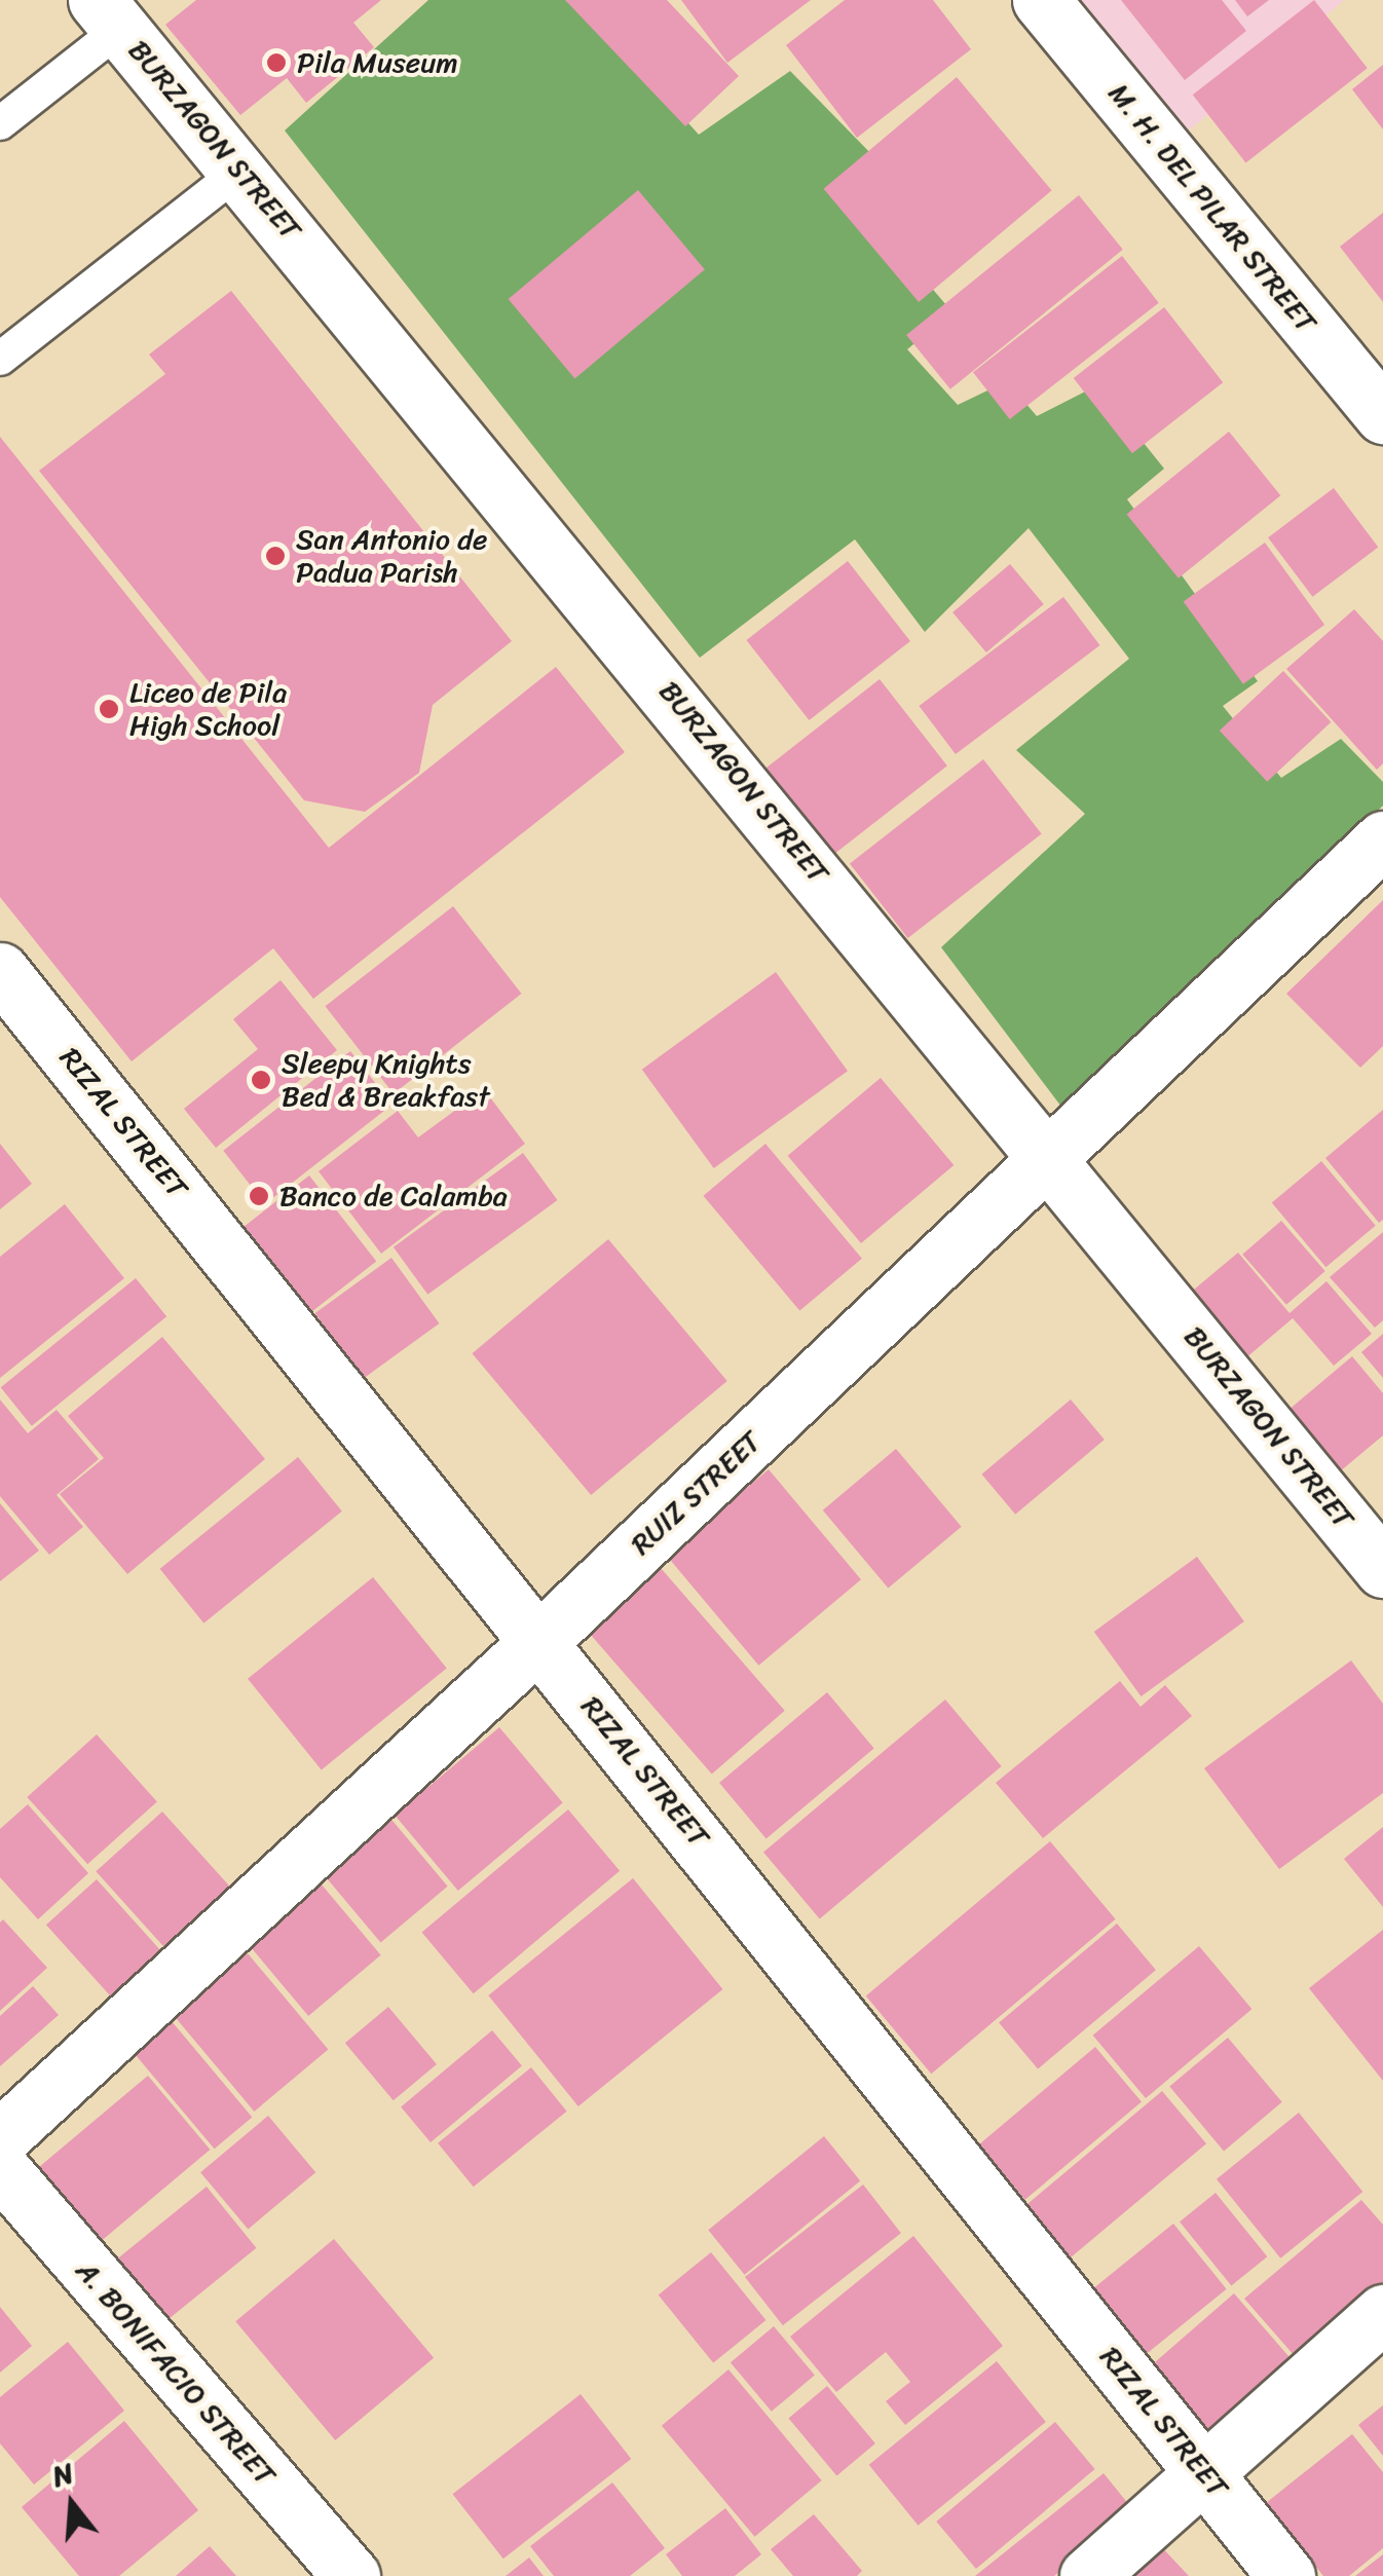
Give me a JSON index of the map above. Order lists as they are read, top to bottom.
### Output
{
  "streets": {
    "street": [
      "BURZAGON STREET",
      "M. H. DEL PILAR STREET",
      "RIZAL STREET",
      "RUIZ STREET",
      "A. BONIFACIO STREET"
    ]
  },
  "crossings": [
    ["BURZAGON STREET", "RUIZ STREET"],
    ["RIZAL STREET", "RUIZ STREET"]
  ],
  "places": [
    "Pila Museum",
    "San Antonio de Padua Parish",
    "Liceo de Pila High School",
    "Sleepy Knights Bed & Breakfast",
    "Banco de Calamba"
  ],
  "north": "top"
}
